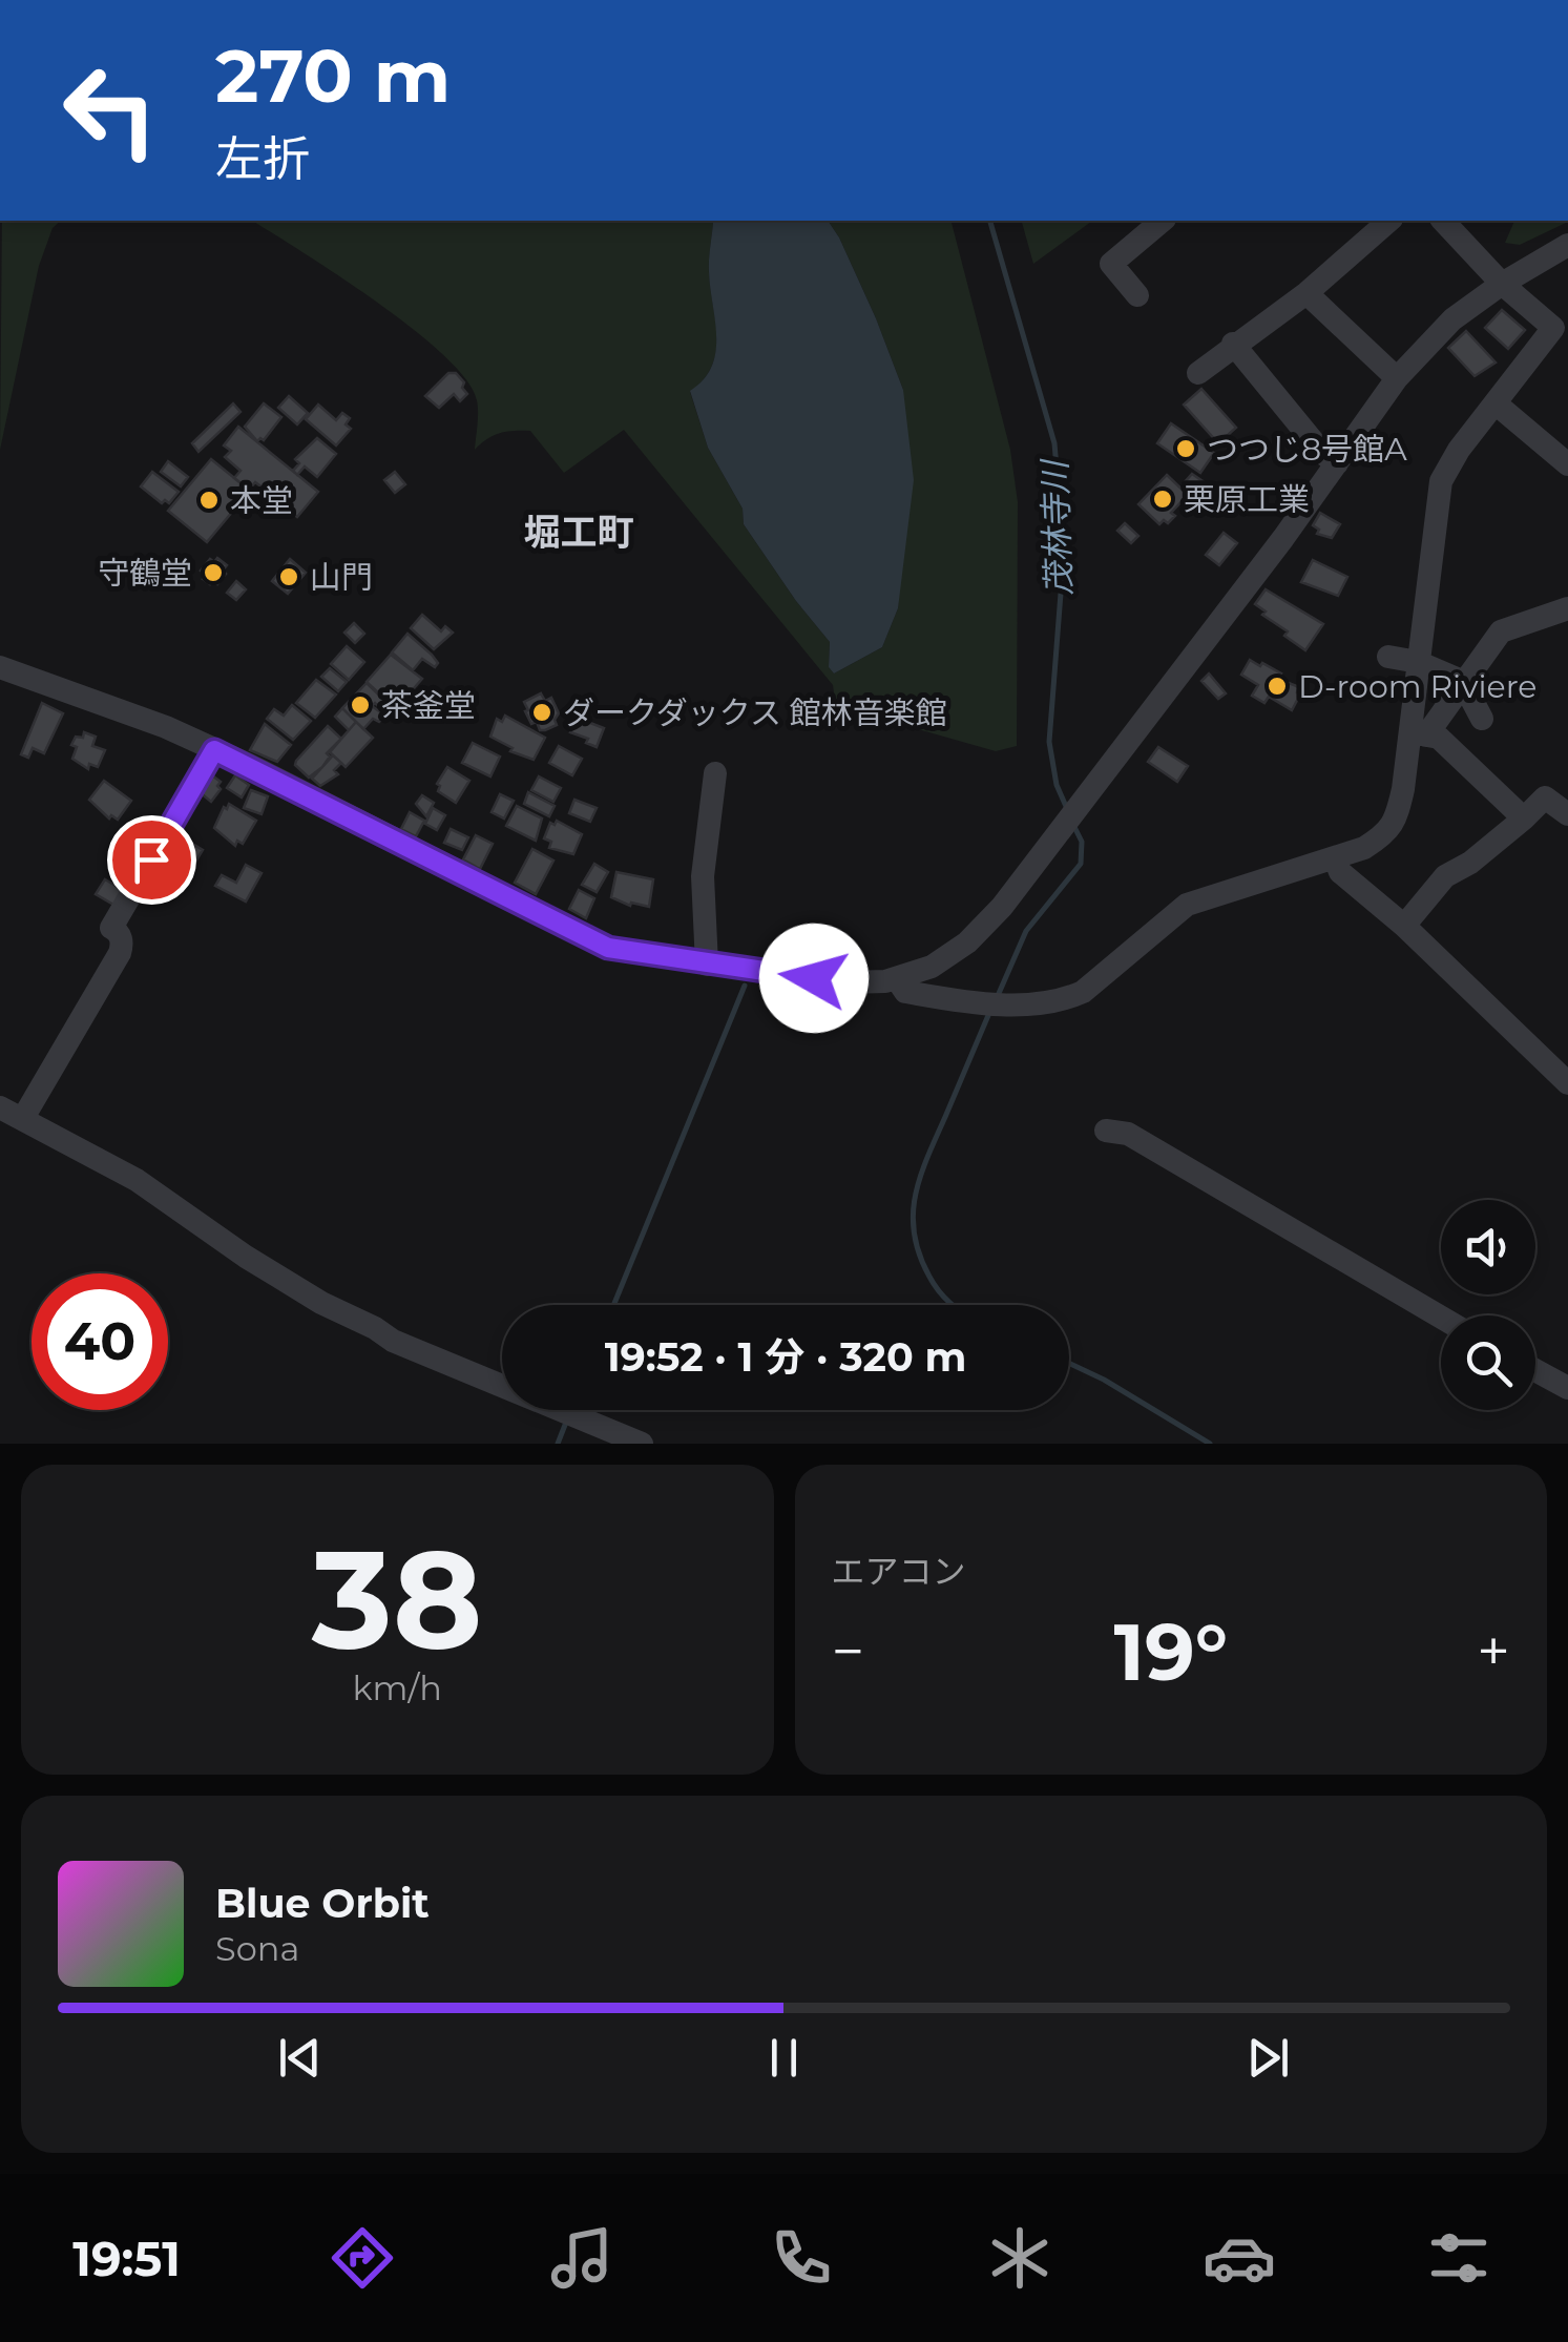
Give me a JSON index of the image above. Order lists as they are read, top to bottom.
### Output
{
  "districts": ["堀工町"],
  "water": ["茂林寺川"],
  "places": [
    "つつじ8号館A",
    "栗原工業",
    "本堂",
    "守鶴堂",
    "山門",
    "D-room Riviere",
    "茶釜堂",
    "ダークダックス 館林音楽館"
  ],
  "page": {
    "turn": ["270 m", "左折"],
    "limit": "40",
    "trip": "19:52 · 1 分 · 320 m",
    "tile": [
      ["38", "km/h"],
      "エアコン"
    ],
    "heat": ["−", "19°", "+"],
    "song": ["Blue Orbit", "Sona"],
    "tabs": "19:51"
  }
}
